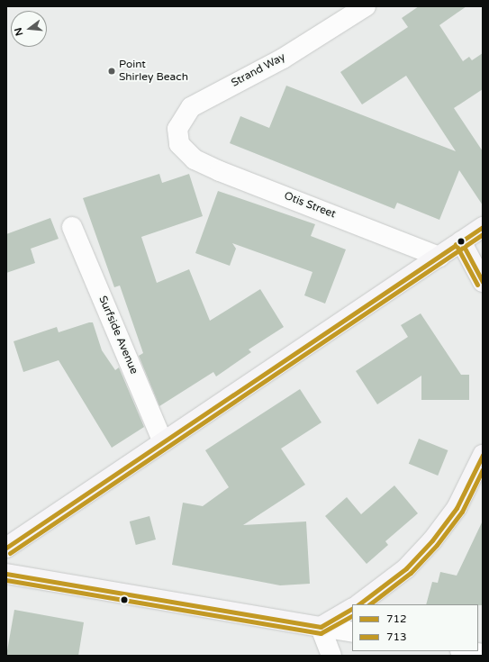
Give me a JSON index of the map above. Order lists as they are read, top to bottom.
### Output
{
  "streets": {
    "street": ["Strand Way", "Otis Street", "Surfside Avenue"]
  },
  "crossings": [
    ["Strand Way", "Otis Street"]
  ],
  "places": ["Point Shirley Beach"],
  "lines": ["transit line 712", "transit line 713"],
  "legend": ["712", "713"],
  "north": "left"
}
